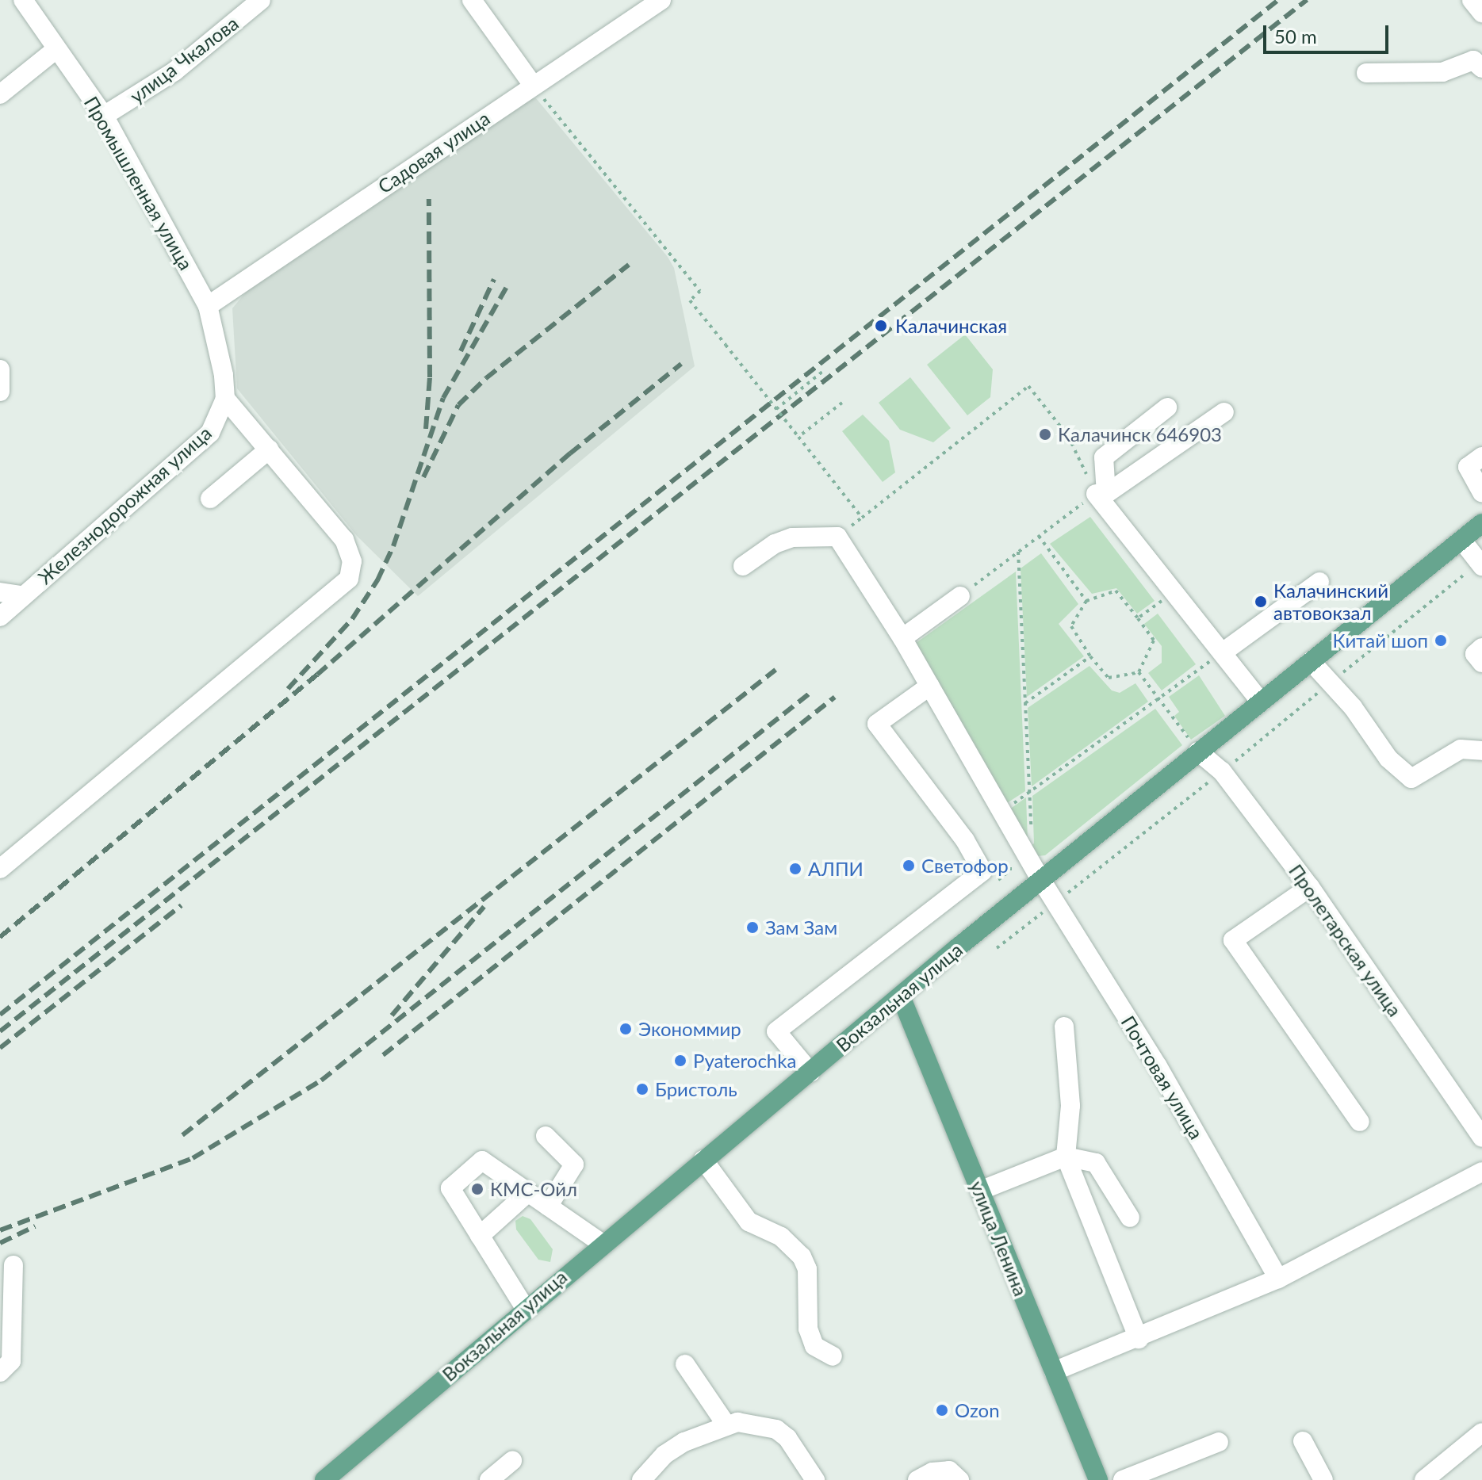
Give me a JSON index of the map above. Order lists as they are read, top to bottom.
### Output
{
  "streets": {
    "main road": ["Вокзальная улица", "улица Ленина"],
    "street": [
      "улица Чкалова",
      "Садовая улица",
      "Промышленная улица",
      "Железнодорожная улица",
      "Пролетарская улица",
      "Почтовая улица"
    ]
  },
  "crossings": [
    ["улица Чкалова", "Промышленная улица"],
    ["Садовая улица", "Промышленная улица"],
    ["Садовая улица", "Железнодорожная улица"],
    ["Промышленная улица", "Железнодорожная улица"],
    ["Пролетарская улица", "Вокзальная улица"],
    ["Вокзальная улица", "Почтовая улица"],
    ["Вокзальная улица", "улица Ленина"]
  ],
  "places": [
    "Калачинская",
    "Калачинск 646903",
    "Калачинский автовокзал",
    "Китай шоп",
    "Светофор",
    "АЛПИ",
    "Зам Зам",
    "Экономмир",
    "Pyaterochka",
    "Бристоль",
    "КМС-Ойл",
    "Ozon"
  ],
  "scale_bar": "50 m"
}
